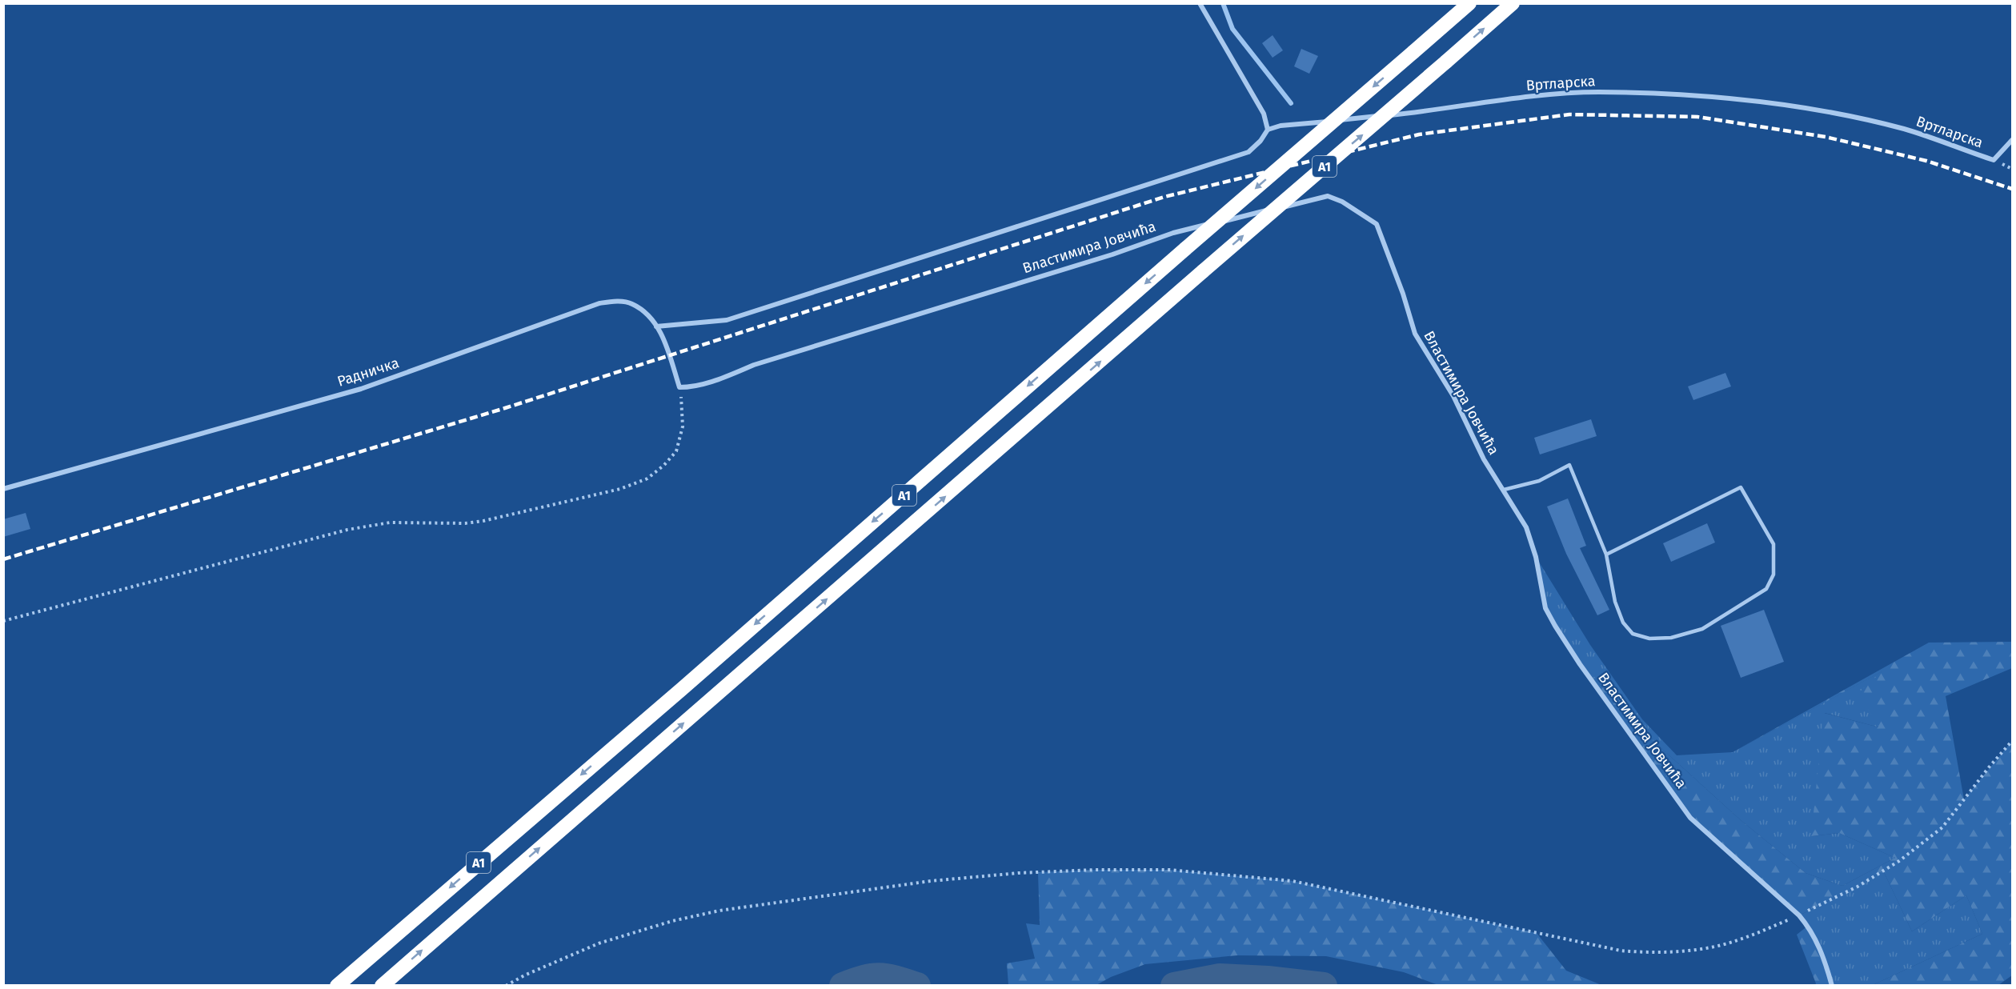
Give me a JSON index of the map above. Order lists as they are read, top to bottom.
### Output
{
  "streets": {
    "highway": ["A1"],
    "street": ["Вртларска", "Властимира Јовчића", "Радничка"]
  },
  "crossings": [
    ["Властимира Јовчића", "Радничка"]
  ]
}
